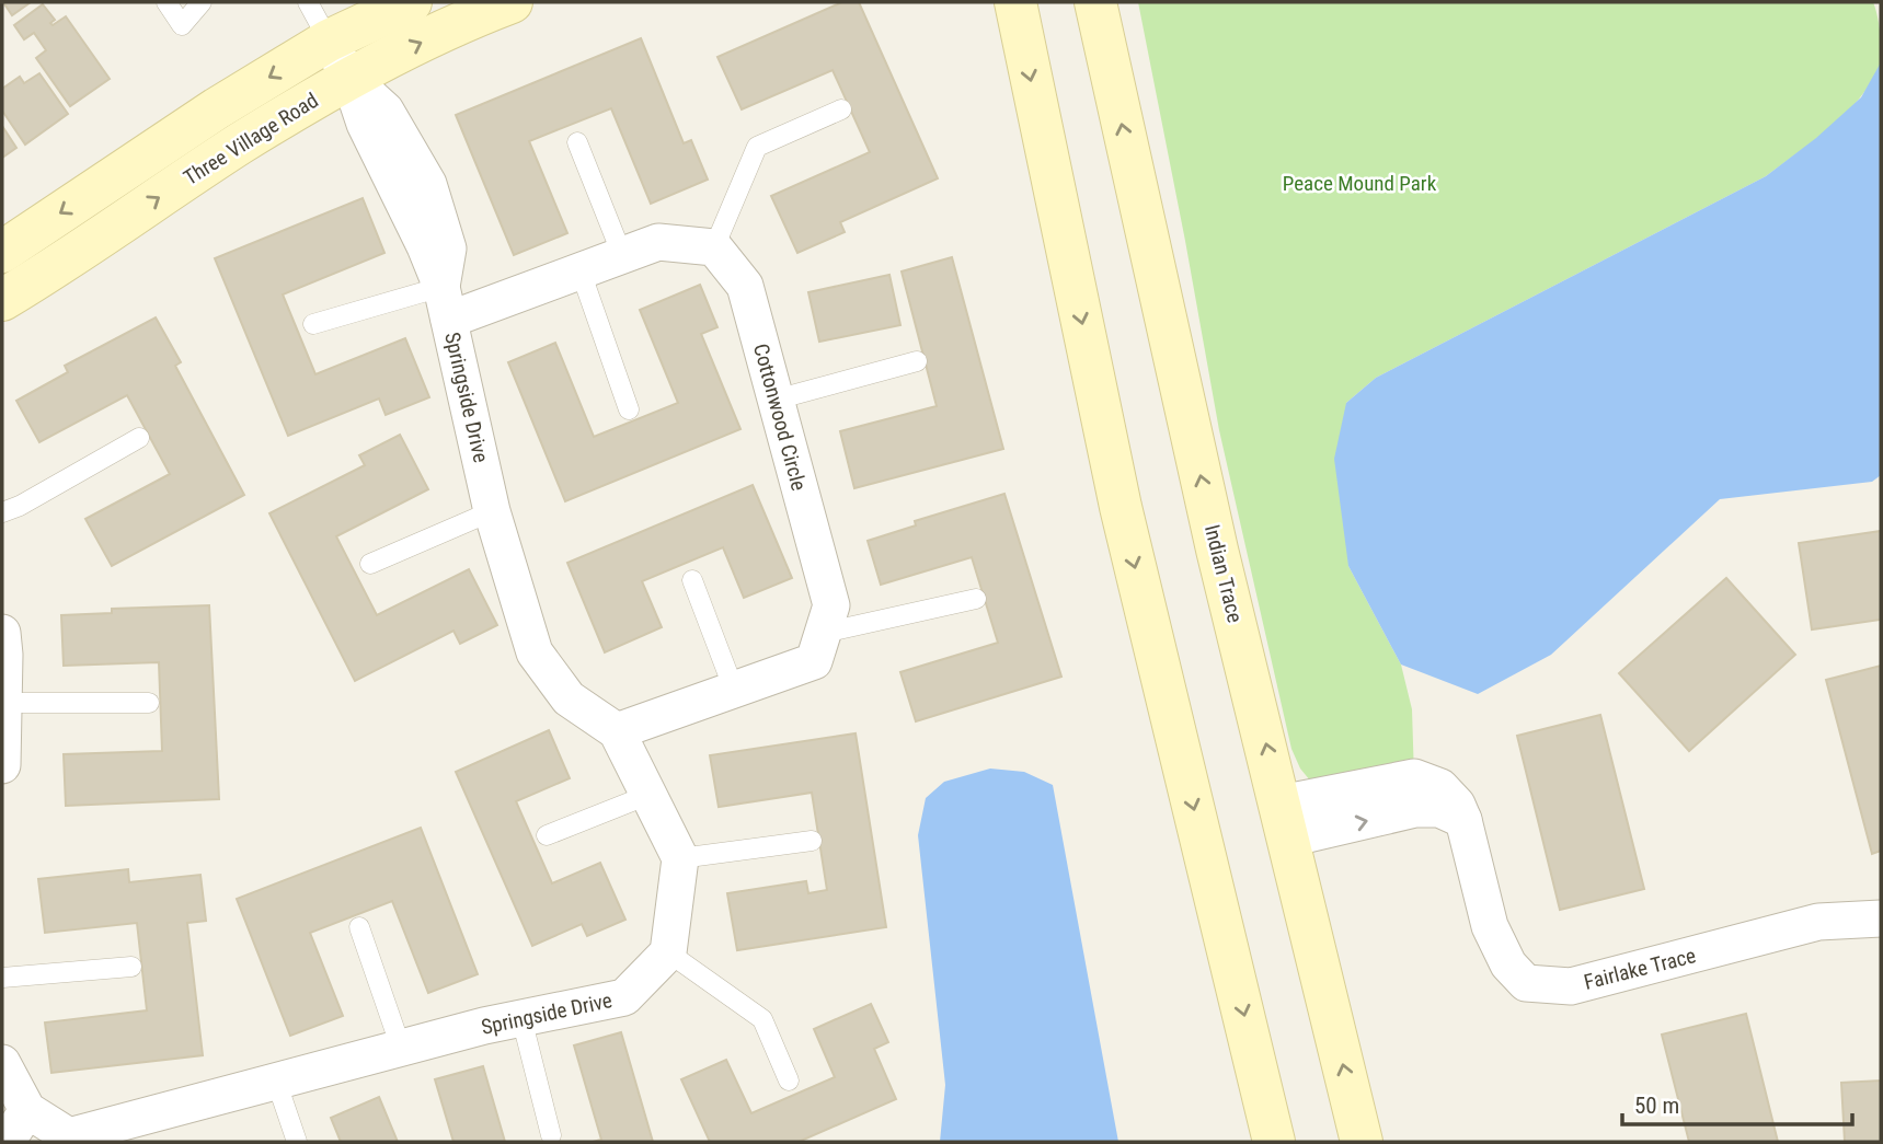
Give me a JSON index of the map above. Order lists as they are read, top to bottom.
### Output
{
  "streets": {
    "main road": ["Three Village Road", "Indian Trace"],
    "street": ["Springside Drive", "Cottonwood Circle", "Fairlake Trace"]
  },
  "crossings": [
    ["Three Village Road", "Springside Drive"],
    ["Springside Drive", "Cottonwood Circle"],
    ["Indian Trace", "Fairlake Trace"]
  ],
  "parks": ["Peace Mound Park"],
  "scale_bar": "50 m"
}
